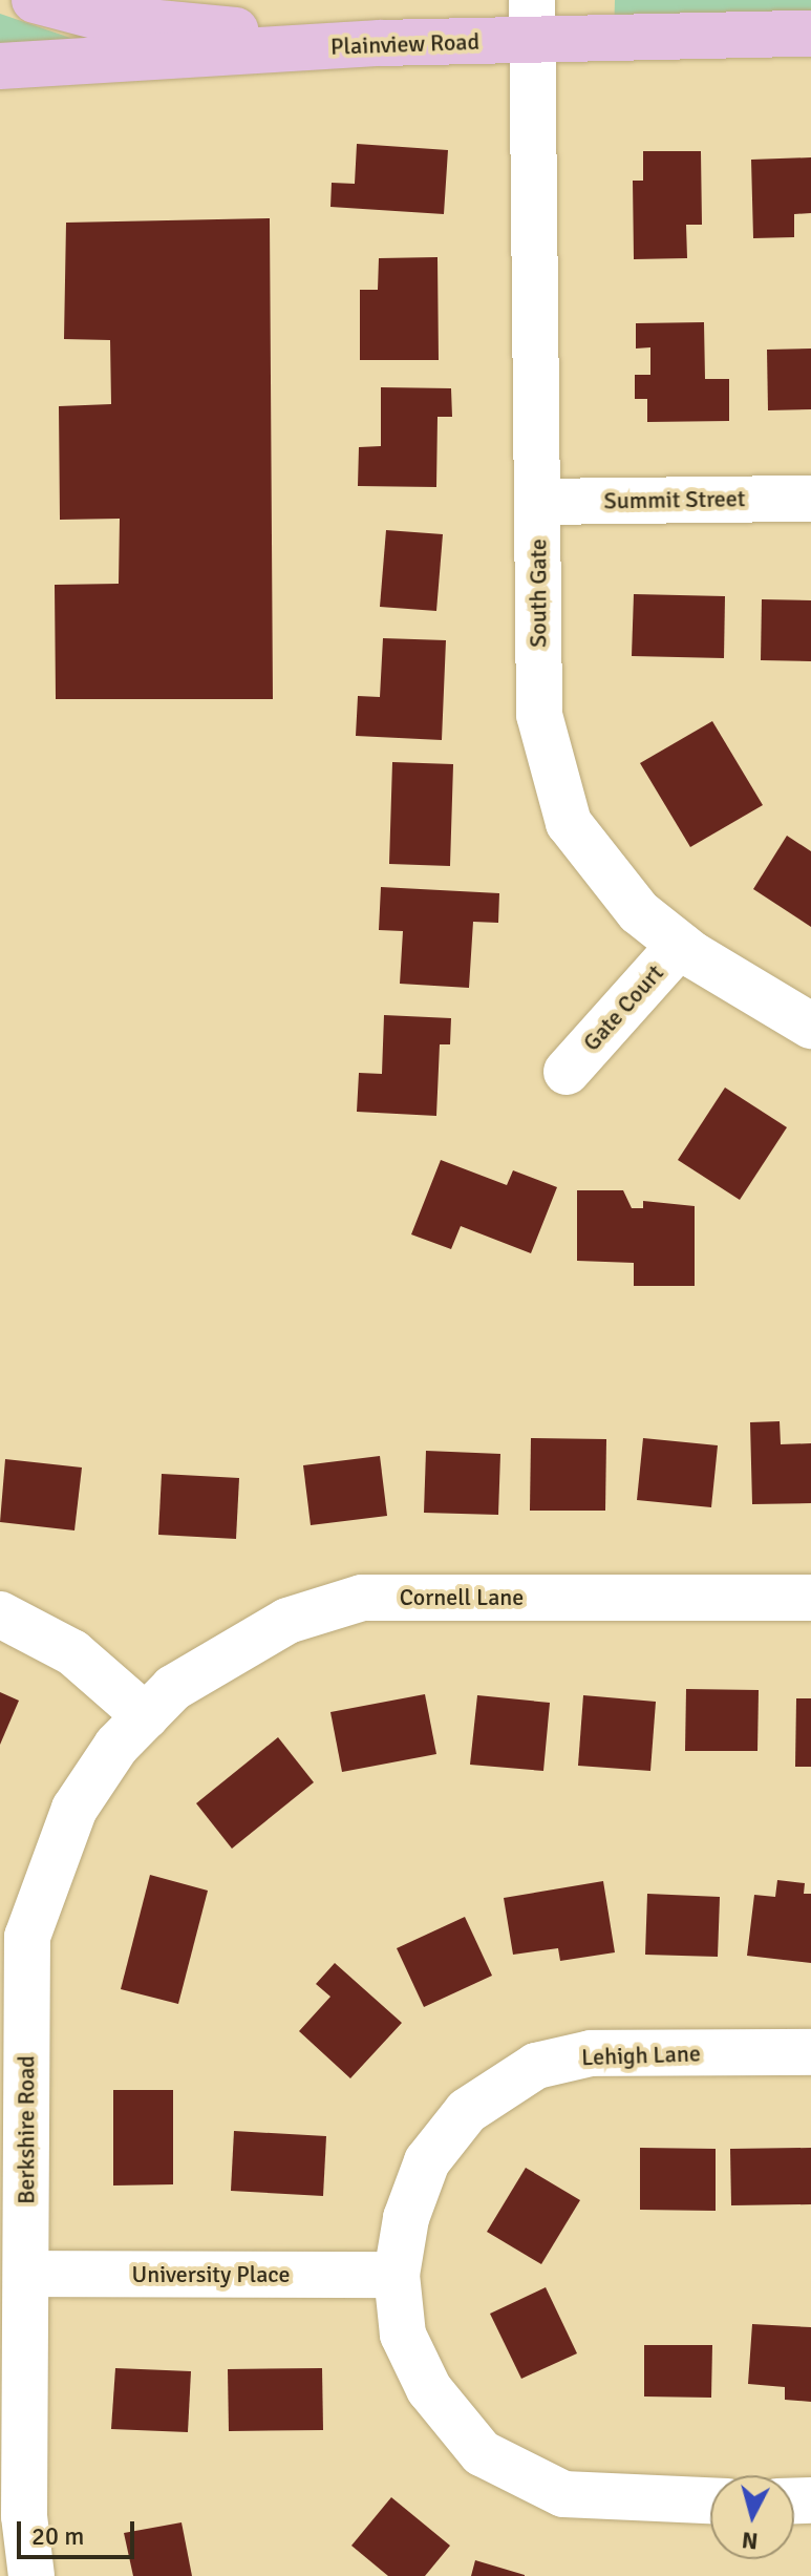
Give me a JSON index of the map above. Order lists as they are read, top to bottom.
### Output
{
  "streets": {
    "main road": ["Plainview Road"],
    "street": [
      "Summit Street",
      "South Gate",
      "Gate Court",
      "Cornell Lane",
      "Lehigh Lane",
      "Berkshire Road",
      "University Place"
    ]
  },
  "crossings": [
    ["Plainview Road", "South Gate"],
    ["Summit Street", "South Gate"],
    ["South Gate", "Gate Court"],
    ["Cornell Lane", "Berkshire Road"],
    ["Lehigh Lane", "University Place"],
    ["Berkshire Road", "University Place"]
  ],
  "scale_bar": "20 m",
  "north": "bottom"
}
